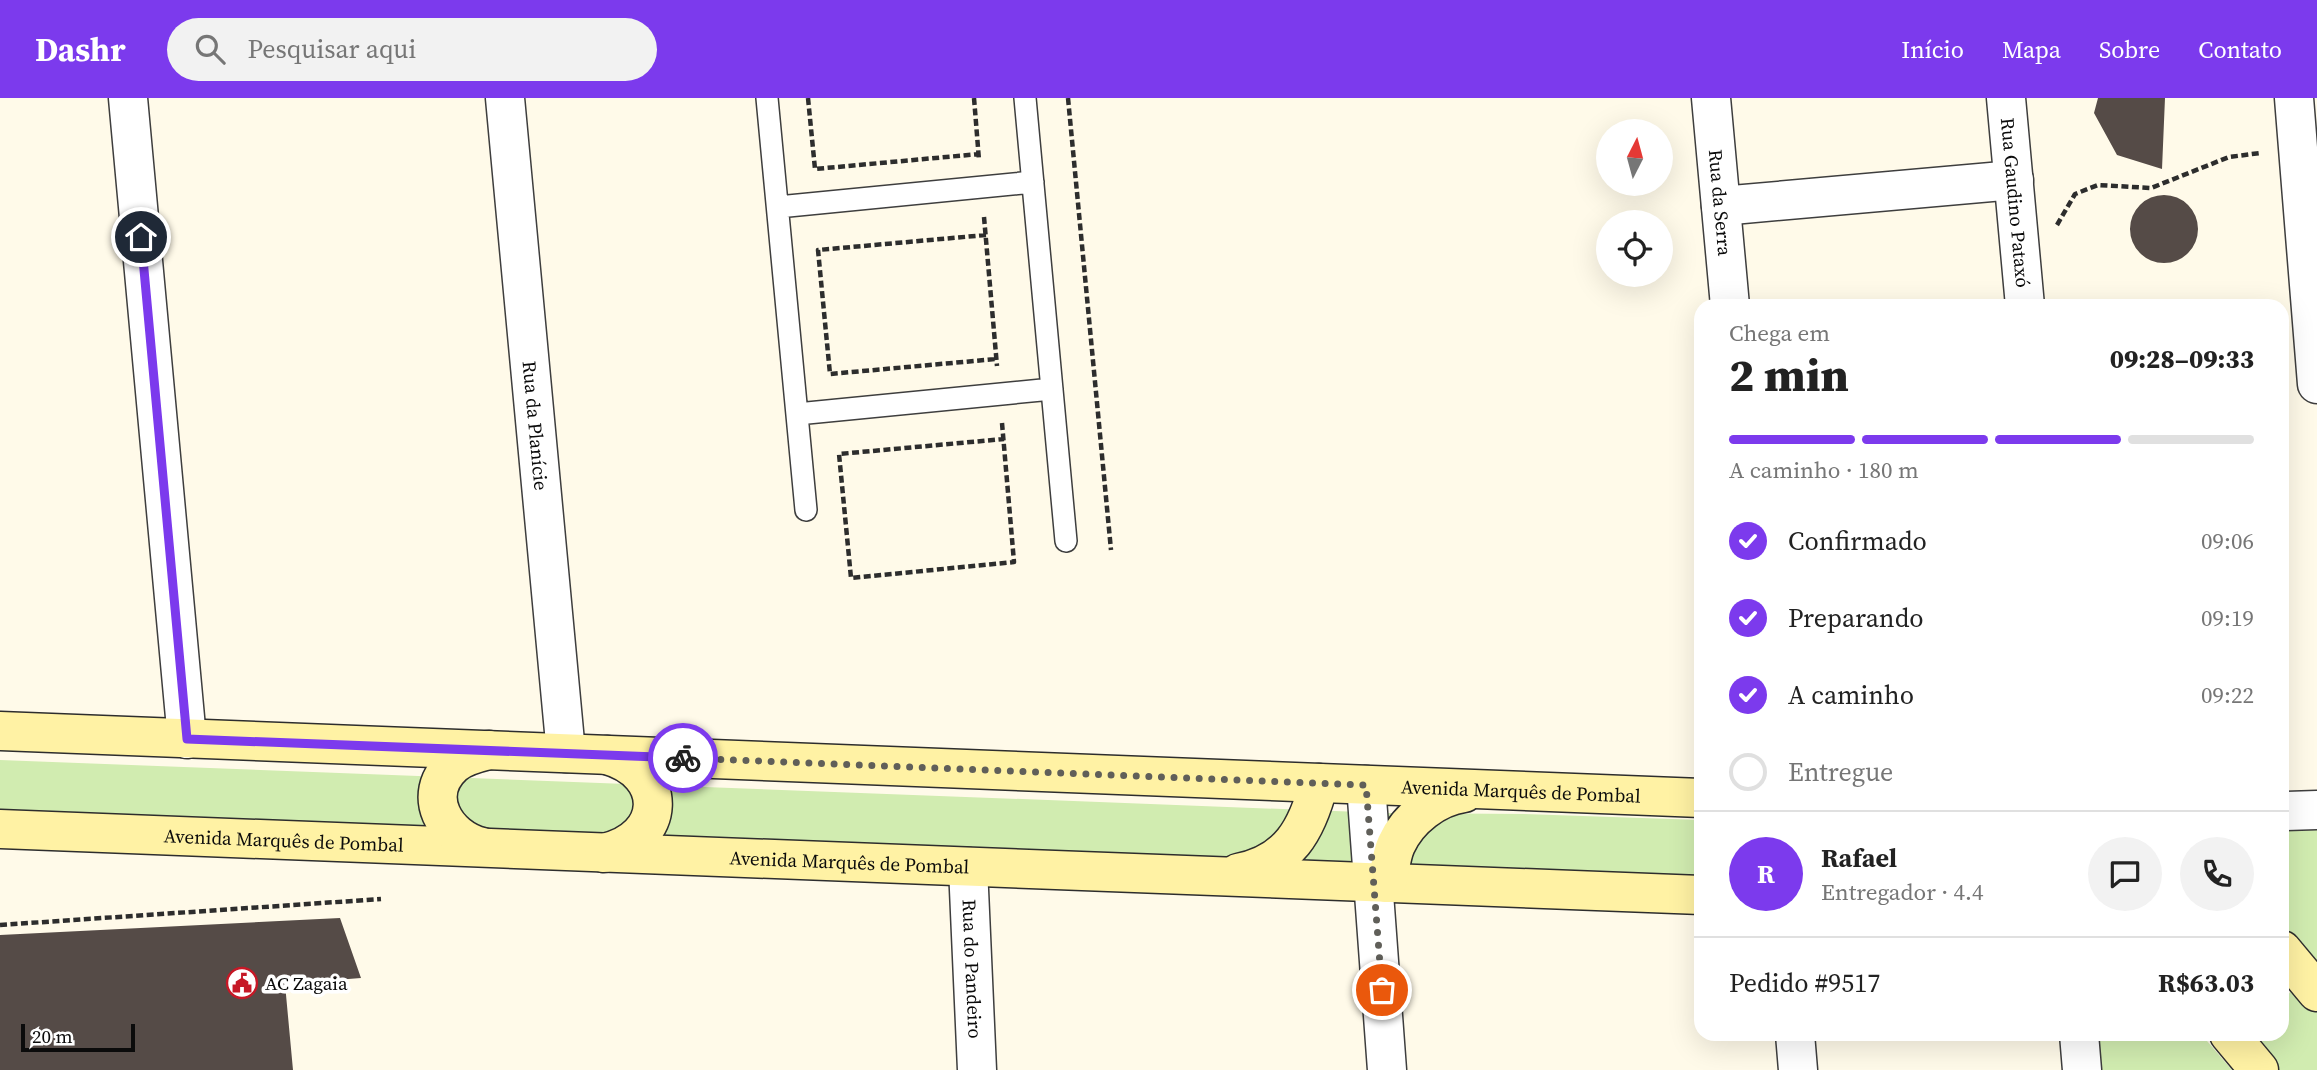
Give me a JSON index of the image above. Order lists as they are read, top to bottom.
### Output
{
  "streets": {
    "main road": ["Avenida Marquês de Pombal"],
    "street": [
      "Rua da Serra",
      "Rua Gaudino Pataxó",
      "Rua da Planície",
      "Rua do Pandeiro"
    ]
  },
  "crossings": [
    ["Rua da Planície", "Avenida Marquês de Pombal"],
    ["Avenida Marquês de Pombal", "Rua do Pandeiro"]
  ],
  "places": {
    "public building": ["AC Zagaia"]
  },
  "scale_bar": "20 m",
  "north": "top",
  "page": {
    "header": "Dashr",
    "search": "Pesquisar aqui",
    "nav": [
      "Início",
      "Mapa",
      "Sobre",
      "Contato"
    ],
    "heading": ["2 min", "Chega em", "09:28–09:33"],
    "panel": [
      "Rafael",
      "Entregador · 4.4",
      "Pedido #9517",
      "R$63.03"
    ],
    "bar": "A caminho · 180 m",
    "list": [
      ["Confirmado", "09:06"],
      ["Preparando", "09:19"],
      ["A caminho", "09:22"],
      "Entregue"
    ],
    "round": "R",
    "scale": "20 m"
  }
}
